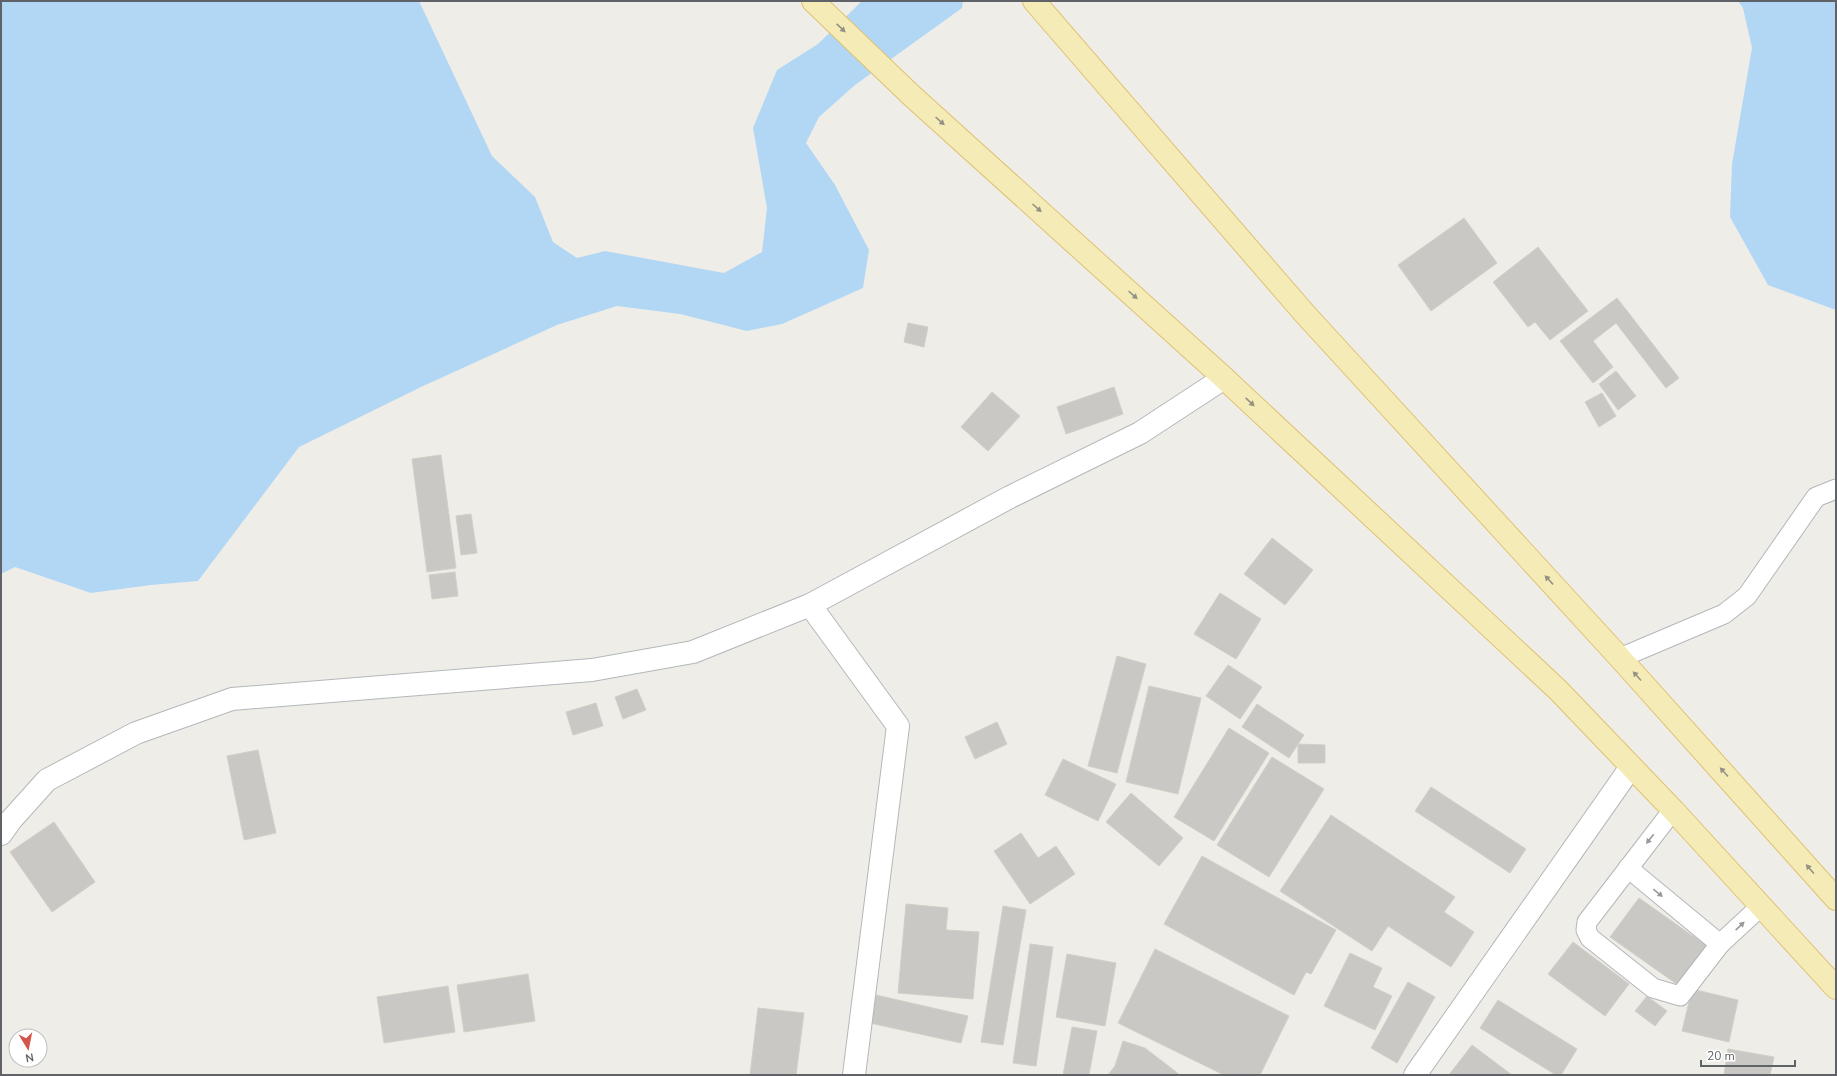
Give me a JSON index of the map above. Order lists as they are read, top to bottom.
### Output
{
  "scale_bar": "20 m",
  "north": "bottom"
}
